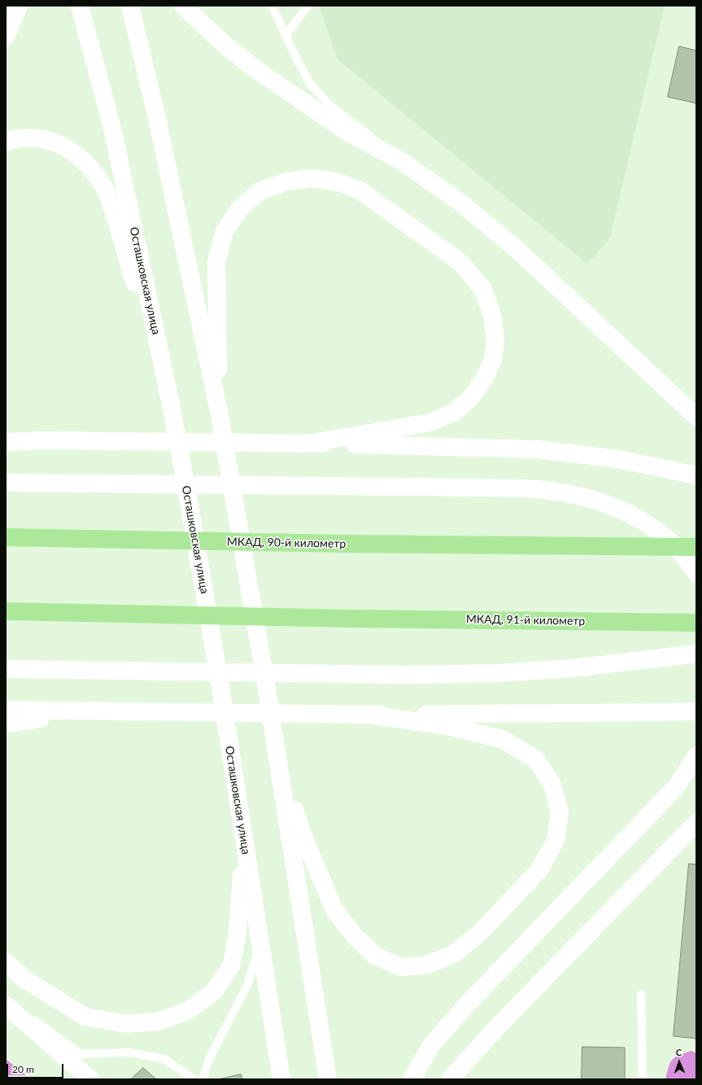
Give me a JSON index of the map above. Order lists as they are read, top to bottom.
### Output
{
  "streets": {
    "highway": ["МКАД, 90-й километр", "МКАД, 91-й километр"],
    "main road": ["Осташковская улица"]
  },
  "scale_bar": "20 m",
  "north": "top"
}
